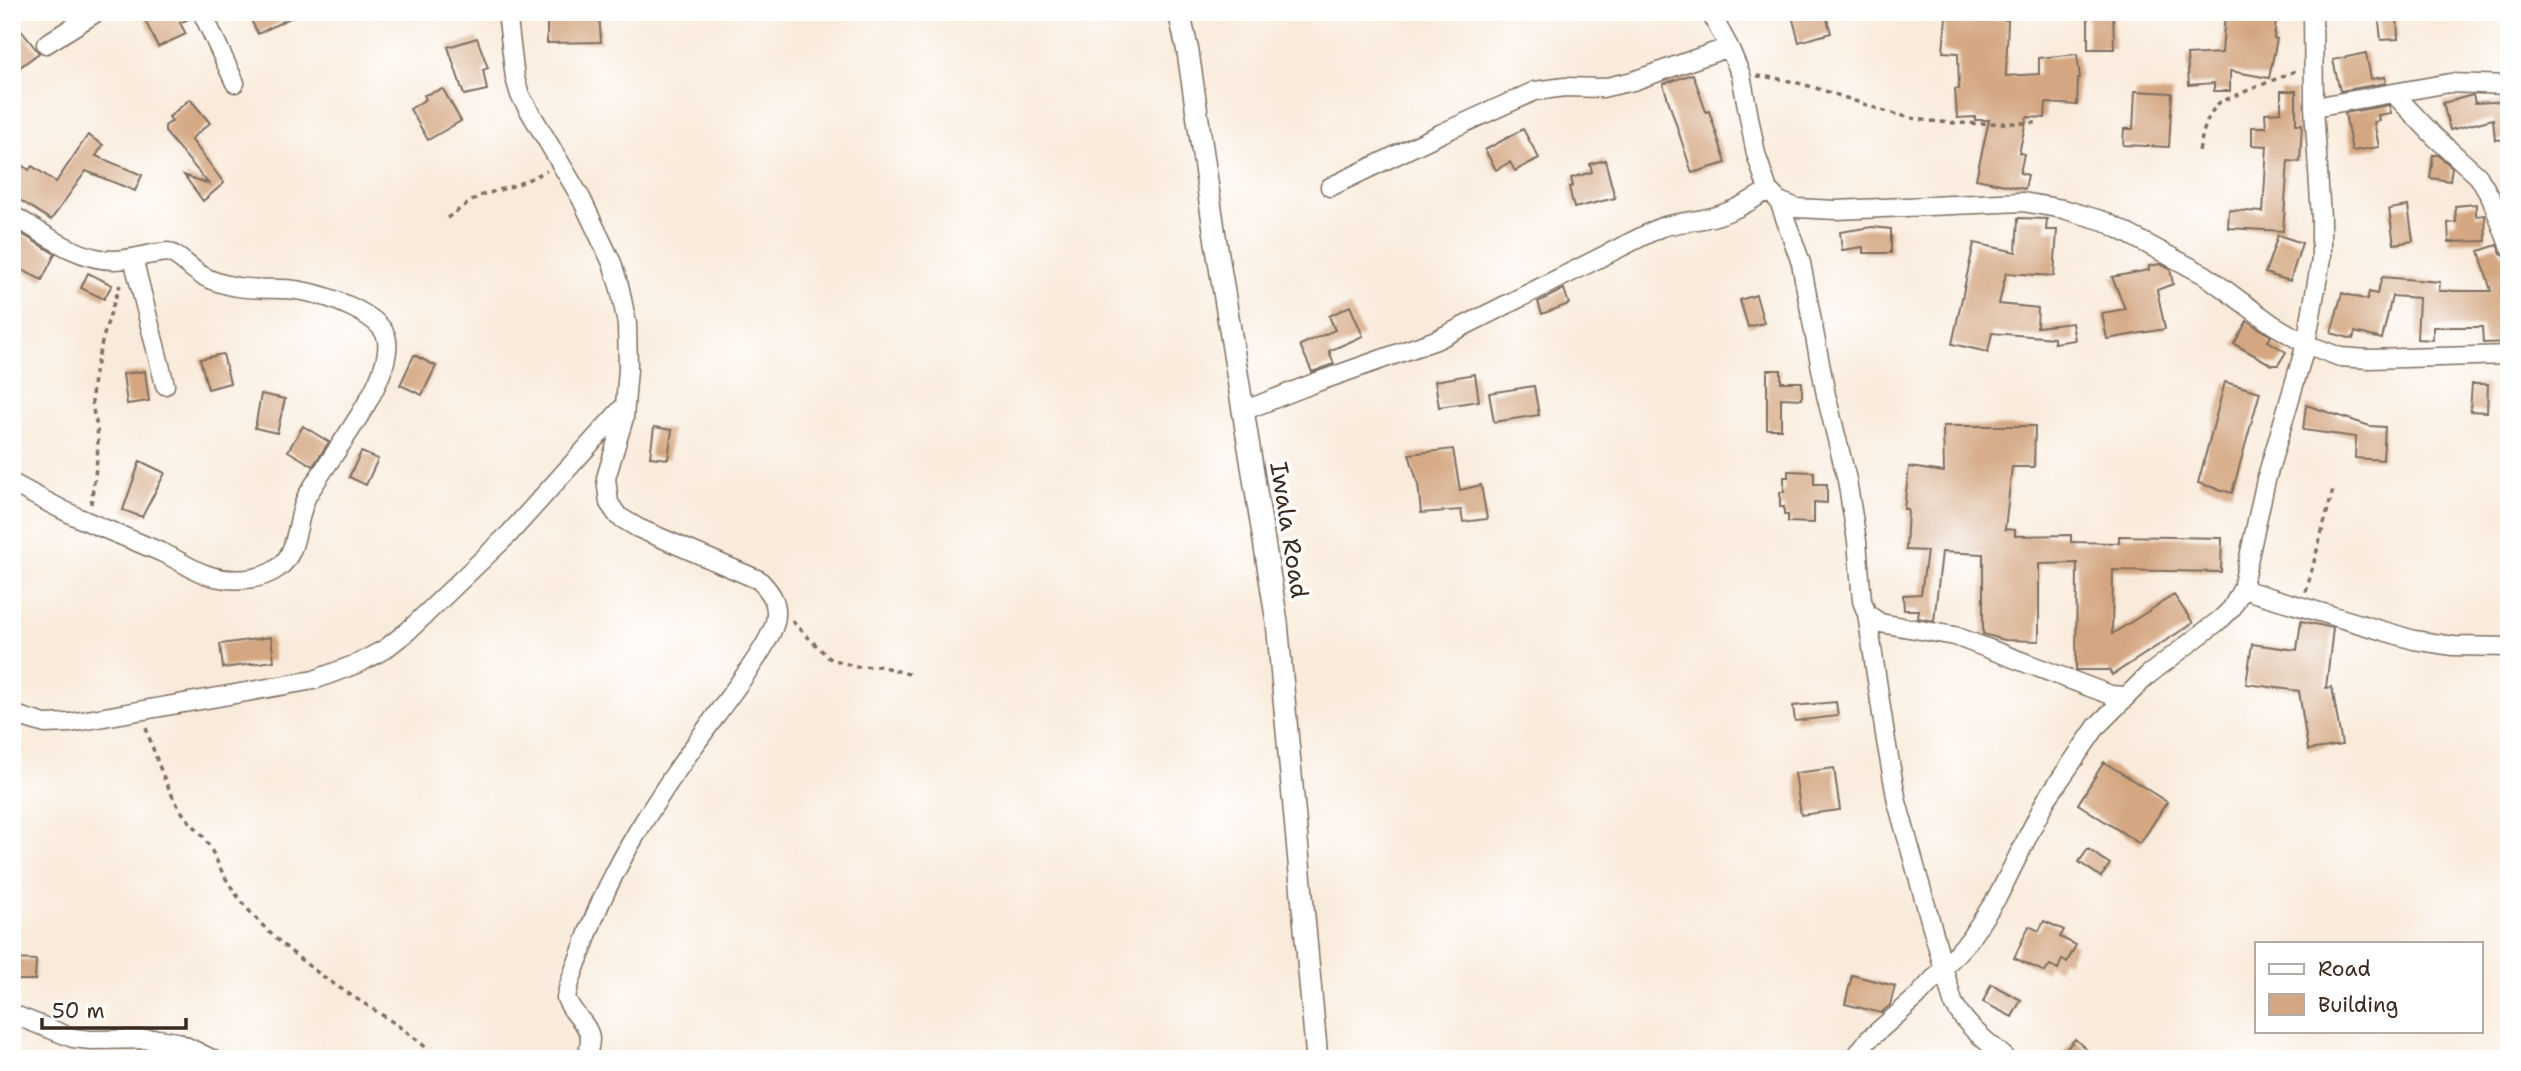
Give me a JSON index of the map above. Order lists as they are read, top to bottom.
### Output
{
  "streets": {
    "street": ["Iwala Road"]
  },
  "legend": ["Road", "Building"],
  "scale_bar": "50 m"
}
